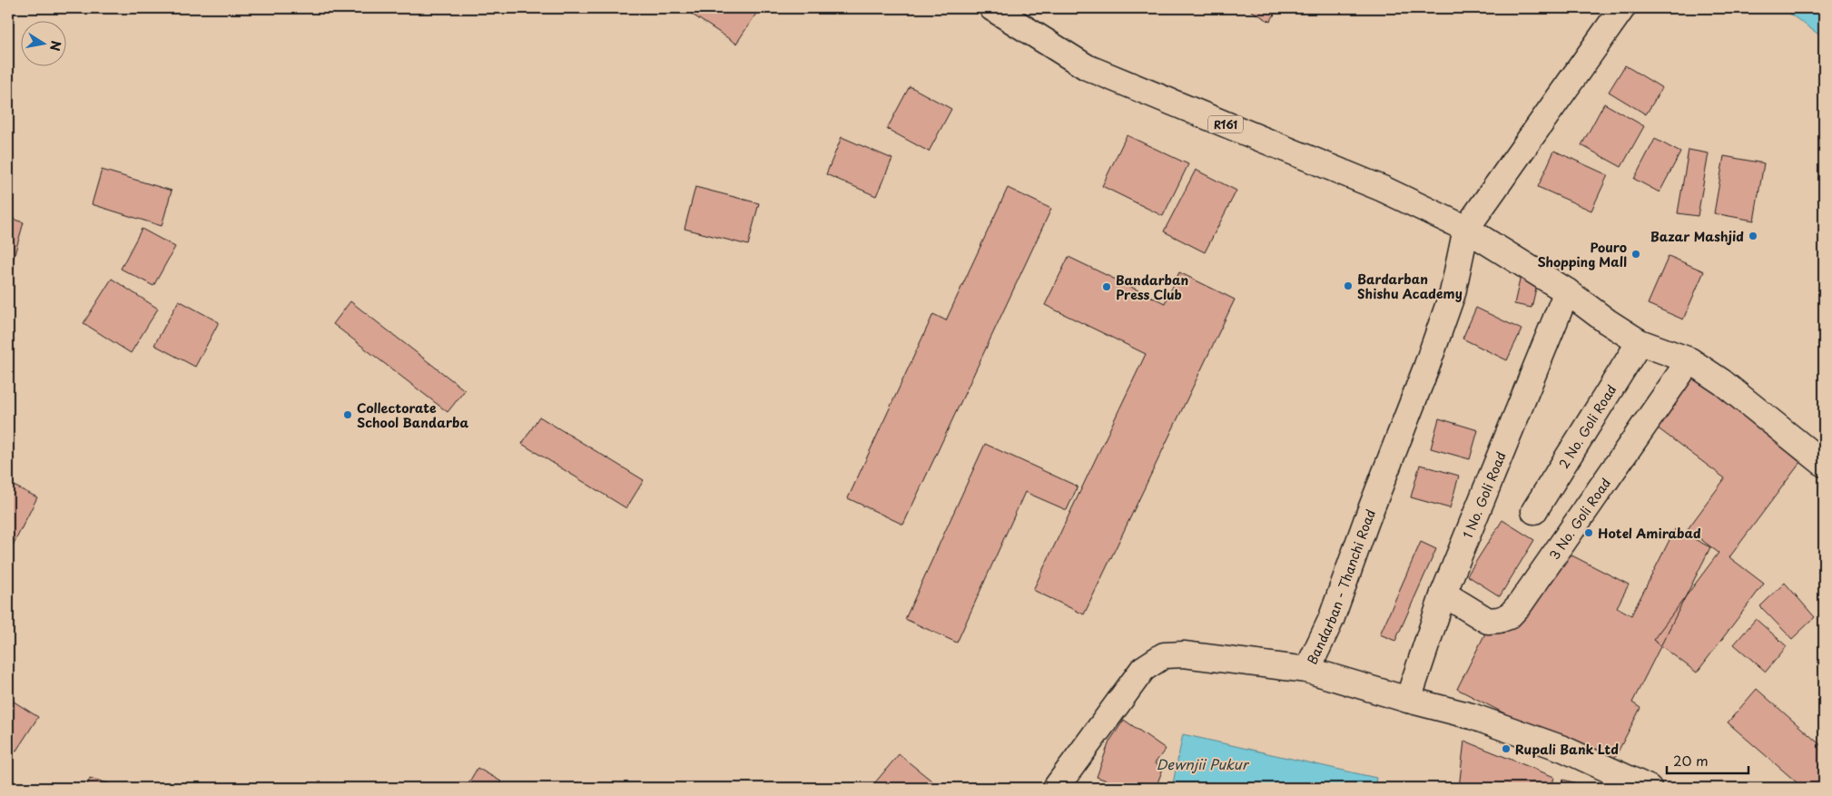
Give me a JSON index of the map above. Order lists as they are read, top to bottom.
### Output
{
  "streets": {
    "street": [
      "R161",
      "2 No. Goli Road",
      "1 No. Goli Road",
      "3 No. Goli Road",
      "Bandarban - Thanchi Road"
    ]
  },
  "crossings": [
    ["R161", "Bandarban - Thanchi Road"],
    ["1 No. Goli Road", "3 No. Goli Road"]
  ],
  "water": ["Dewnjii Pukur"],
  "places": [
    "Bazar Mashjid",
    "Pouro Shopping Mall",
    "Bardarban Shishu Academy",
    "Bandarban Press Club",
    "Collectorate School Bandarba",
    "Hotel Amirabad",
    "Rupali Bank Ltd"
  ],
  "scale_bar": "20 m",
  "north": "right"
}
